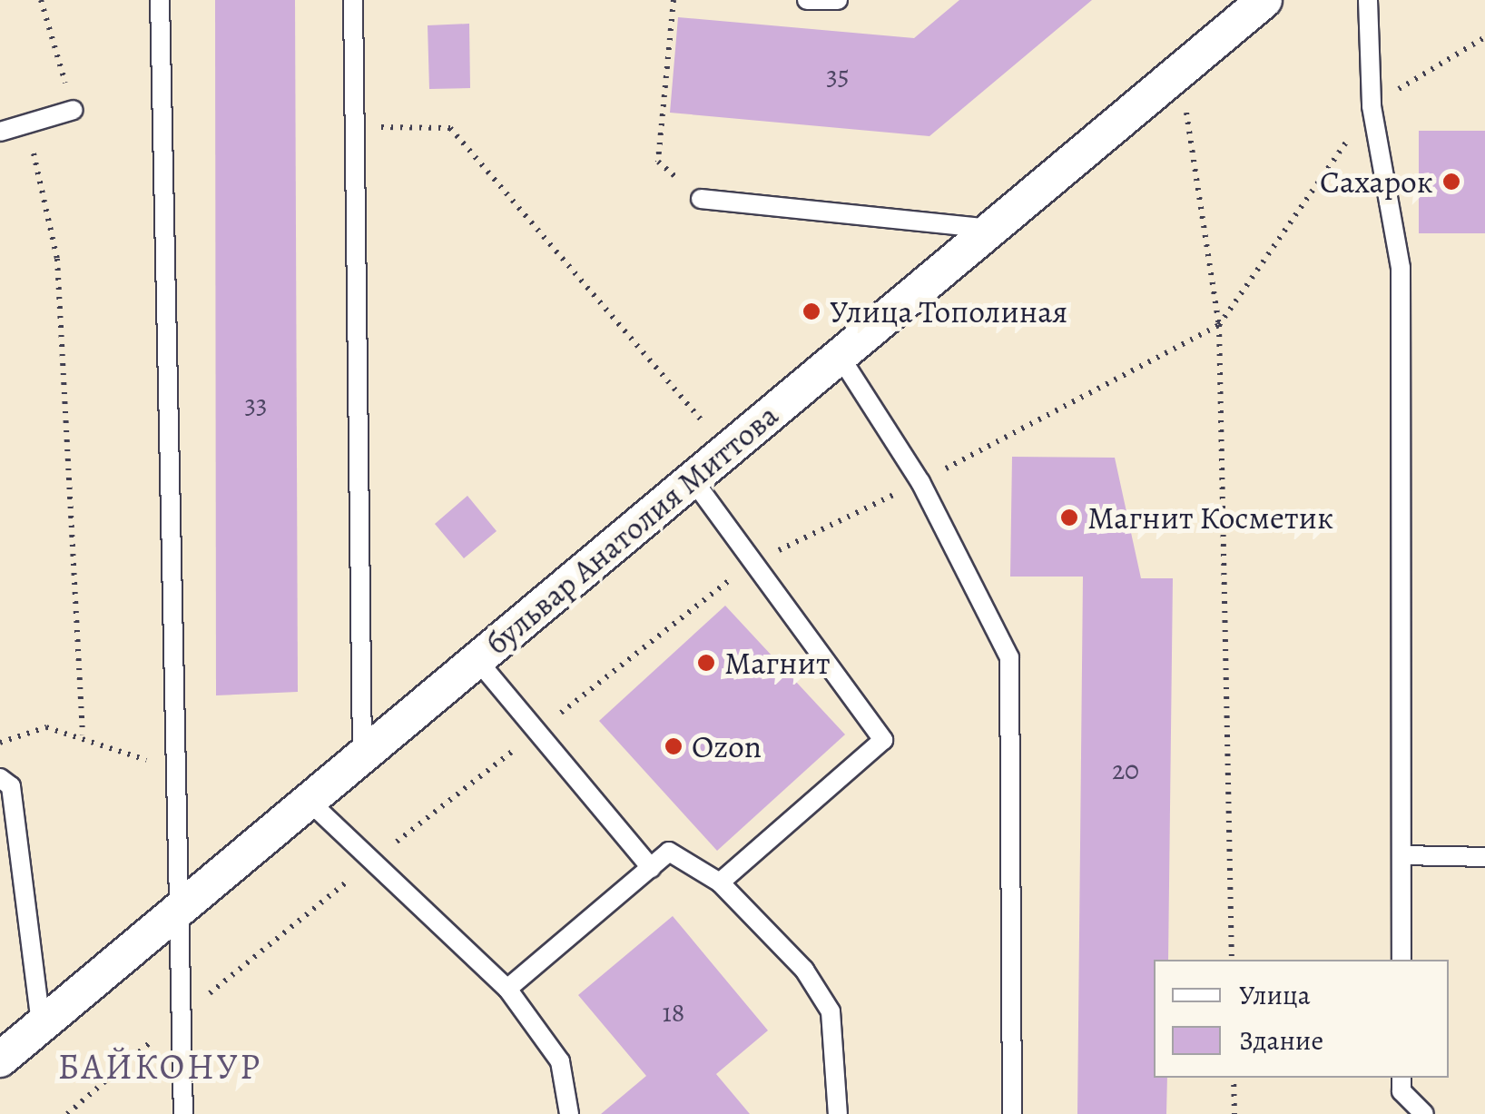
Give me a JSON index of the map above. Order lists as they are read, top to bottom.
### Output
{
  "streets": {
    "street": ["бульвар Анатолия Миттова"]
  },
  "districts": ["БАЙКОНУР"],
  "places": [
    "Сахарок",
    "Улица Тополиная",
    "Магнит Косметик",
    "Магнит",
    "Ozon"
  ],
  "house_numbers": [
    "35",
    "33",
    "20",
    "18"
  ],
  "legend": ["Улица", "Здание"]
}
